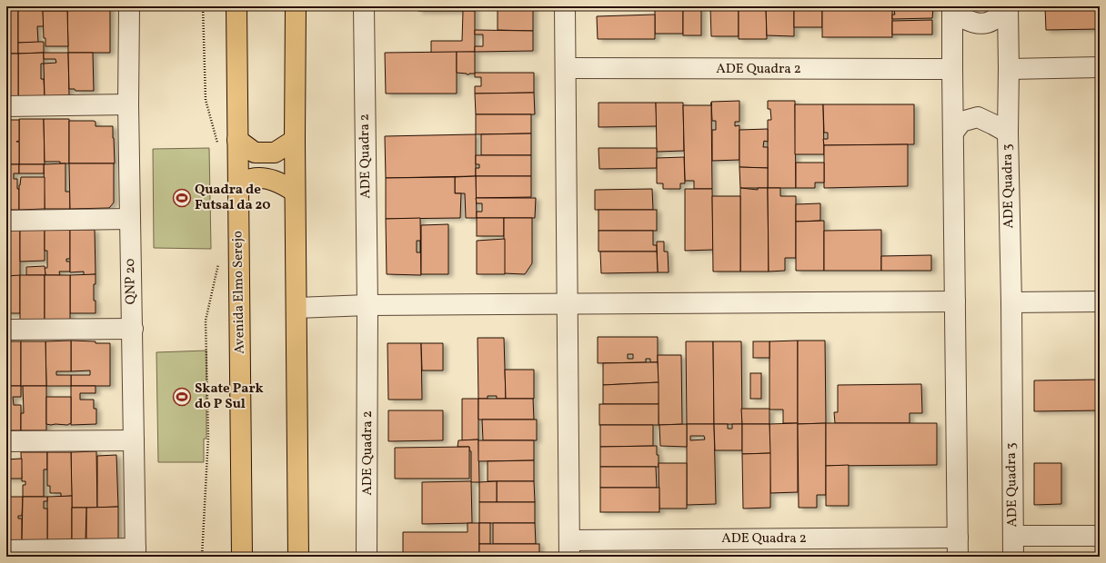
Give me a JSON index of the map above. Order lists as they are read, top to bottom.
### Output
{
  "streets": {
    "main road": ["Avenida Elmo Serejo"],
    "street": ["ADE Quadra 2", "ADE Quadra 3", "QNP 20"]
  },
  "places": {
    "sports": ["Quadra de Futsal da 20", "Skate Park do P Sul"]
  }
}
